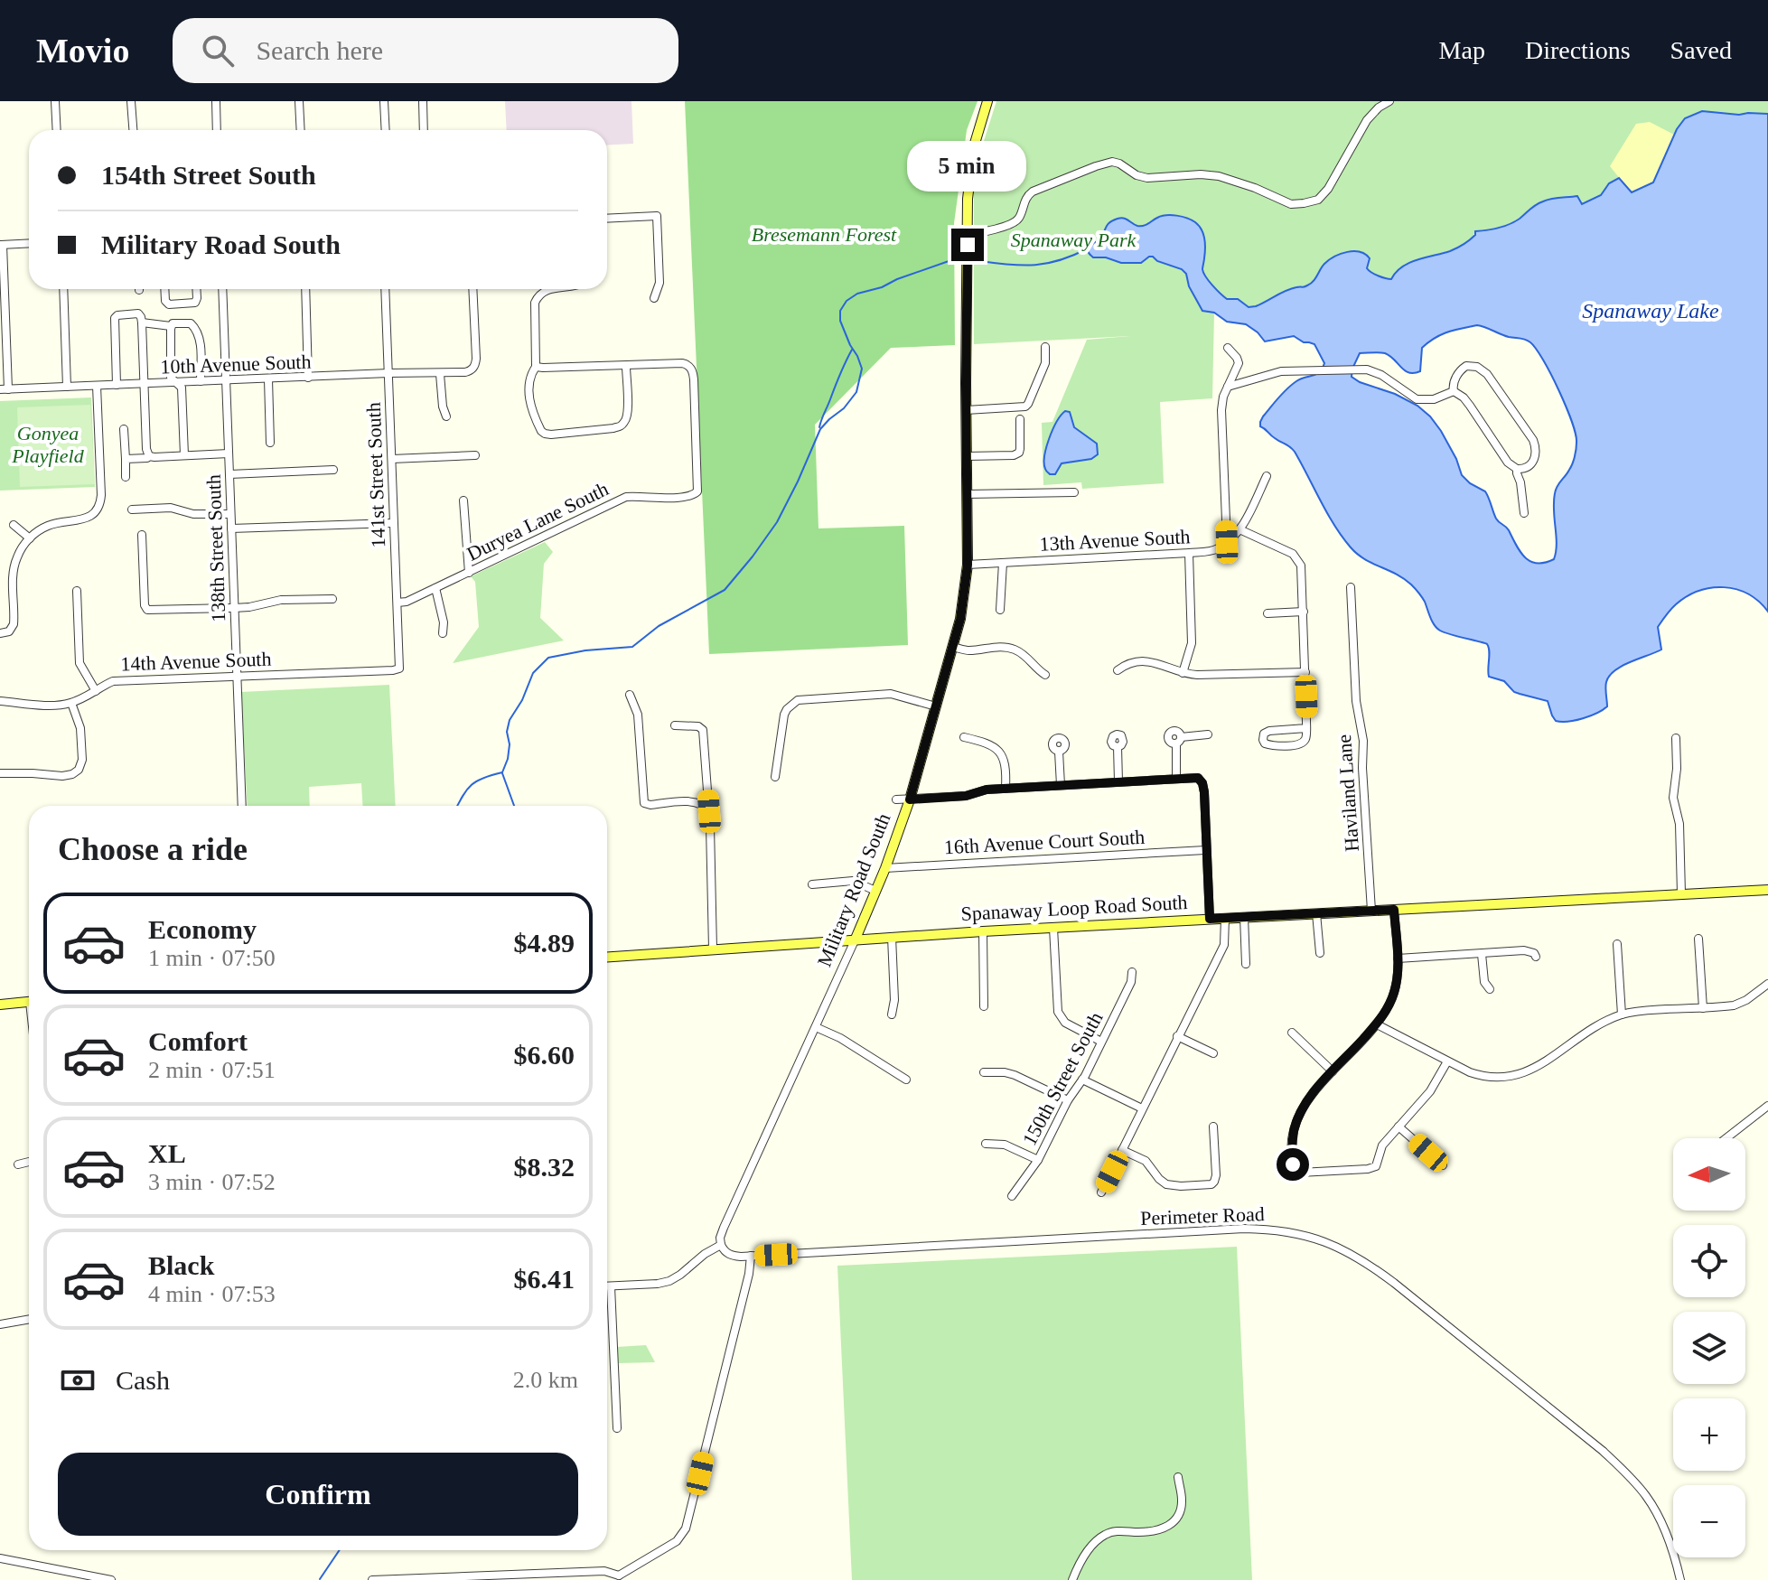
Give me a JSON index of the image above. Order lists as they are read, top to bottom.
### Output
{
  "streets": {
    "main road": ["Military Road South", "Spanaway Loop Road South"],
    "street": [
      "10th Avenue South",
      "141st Street South",
      "Duryea Lane South",
      "13th Avenue South",
      "138th Street South",
      "14th Avenue South",
      "Haviland Lane",
      "16th Avenue Court South",
      "150th Street South",
      "Perimeter Road"
    ]
  },
  "crossings": [
    ["10th Avenue South", "141st Street South"],
    ["10th Avenue South", "138th Street South"],
    ["141st Street South", "Duryea Lane South"],
    ["141st Street South", "14th Avenue South"],
    ["13th Avenue South", "Military Road South"],
    ["138th Street South", "14th Avenue South"],
    ["Haviland Lane", "Spanaway Loop Road South"],
    ["16th Avenue Court South", "Military Road South"],
    ["Military Road South", "Spanaway Loop Road South"],
    ["Military Road South", "Perimeter Road"]
  ],
  "water": ["Spanaway Lake"],
  "parks": ["Bresemann Forest", "Spanaway Park", "Gonyea Playfield"],
  "north": "left",
  "page": {
    "header": "Movio",
    "search": "Search here",
    "nav": ["Map", "Directions", "Saved"],
    "banner": ["154th Street South", "Military Road South"],
    "bubble": "5 min",
    "heading": "Choose a ride",
    "list": [
      {
        "name": "Economy",
        "note": "1 min · 07:50",
        "value": "$4.89"
      },
      {
        "name": "Comfort",
        "note": "2 min · 07:51",
        "value": "$6.60"
      },
      {
        "name": "XL",
        "note": "3 min · 07:52",
        "value": "$8.32"
      },
      {
        "name": "Black",
        "note": "4 min · 07:53",
        "value": "$6.41"
      }
    ],
    "map_buttons": ["+", "−"],
    "pay": ["Cash", "2.0 km"],
    "buttons": "Confirm"
  }
}
